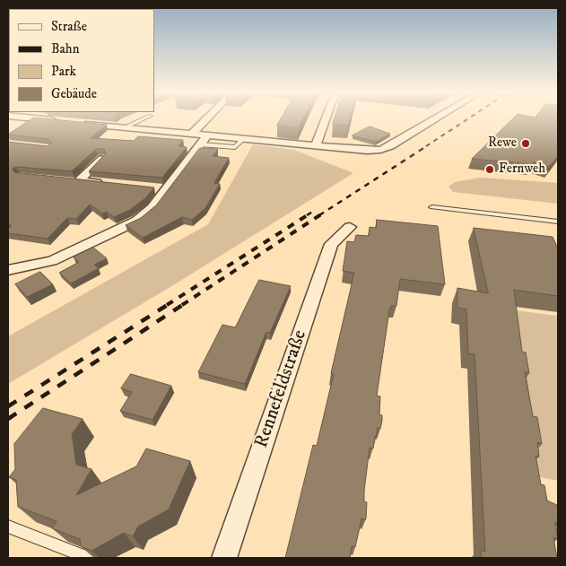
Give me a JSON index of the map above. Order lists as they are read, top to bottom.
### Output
{
  "streets": {
    "street": ["Rennefeldstraße"]
  },
  "places": ["Rewe", "Fernweh"],
  "legend": [
    "Straße",
    "Bahn",
    "Park",
    "Gebäude"
  ]
}
